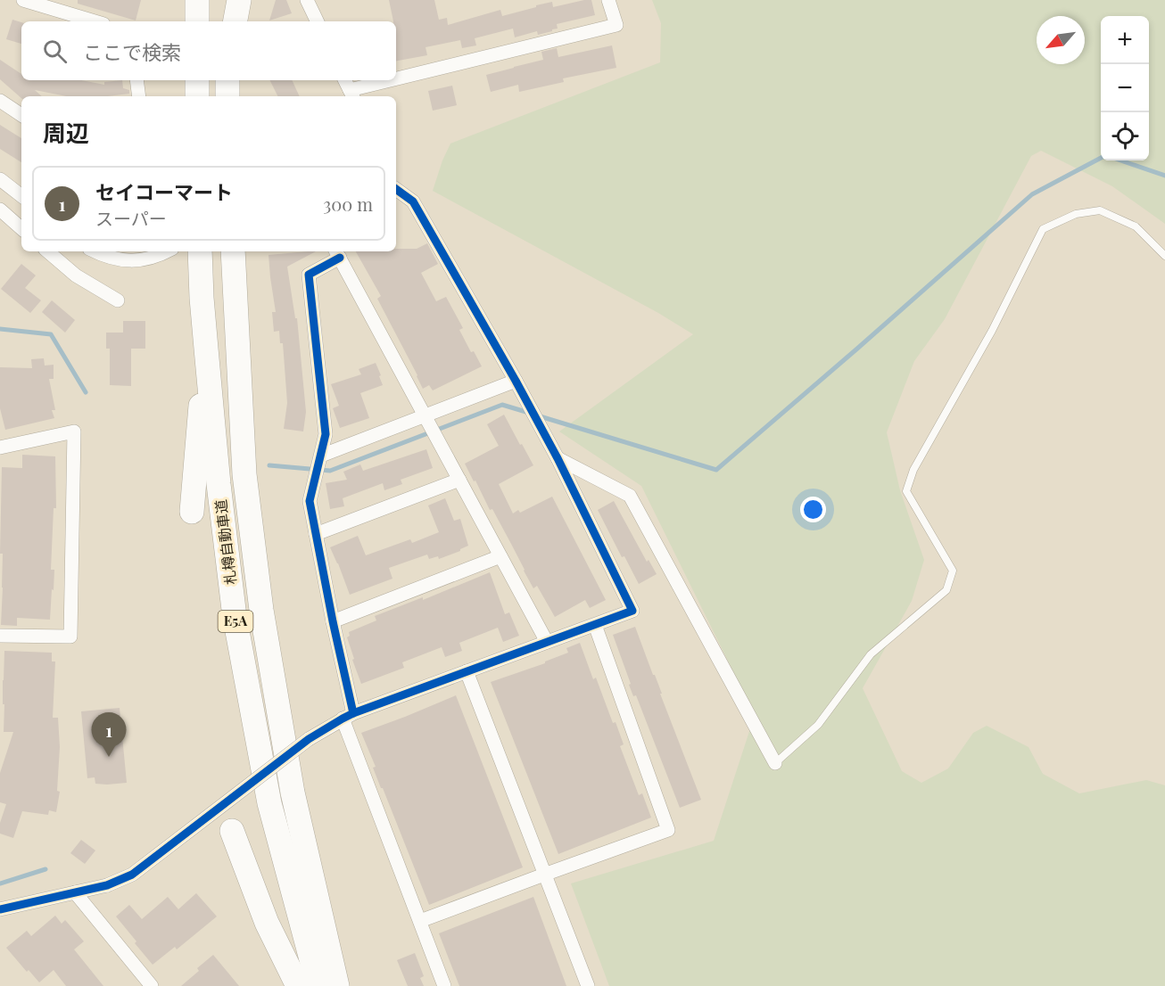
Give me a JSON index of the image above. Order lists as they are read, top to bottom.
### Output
{
  "streets": {
    "highway": ["札樽自動車道", "E5A"]
  },
  "north": "bottom left",
  "page": {
    "map_buttons": ["+", "−"],
    "search": "ここで検索",
    "heading": "周辺",
    "list": [
      {
        "mark": "1",
        "name": "セイコーマート",
        "note": "スーパー",
        "value": "300 m"
      }
    ],
    "pins": "1"
  }
}
